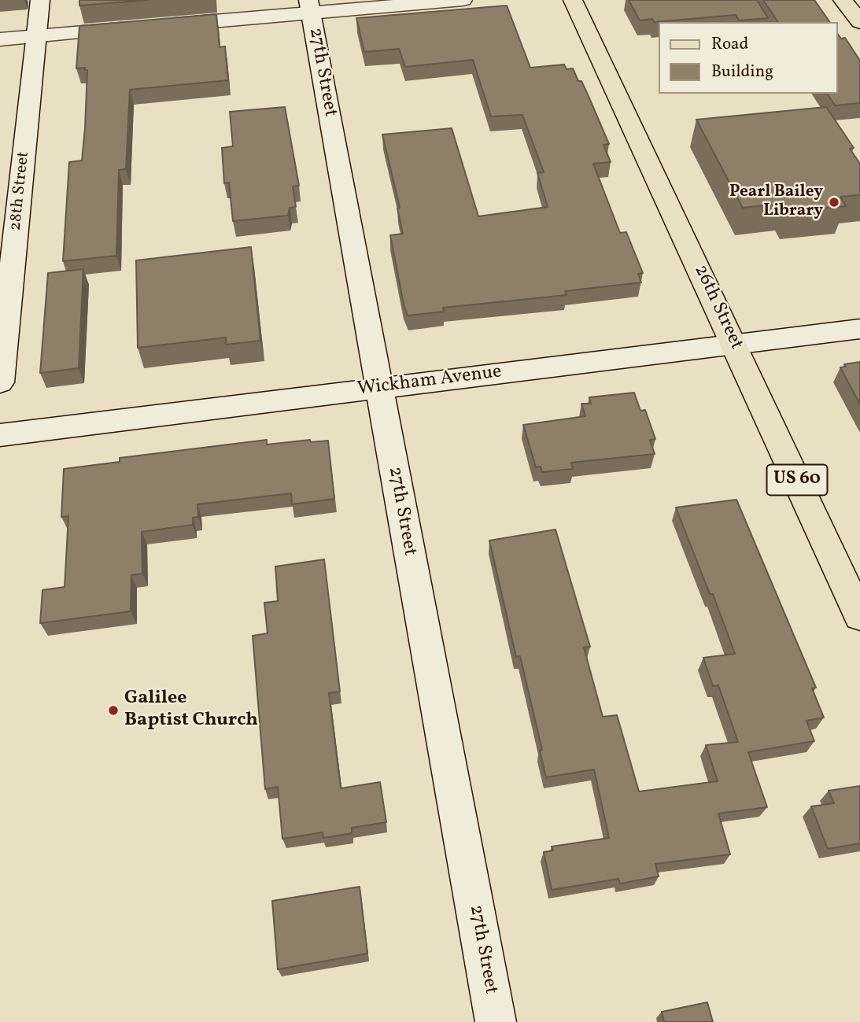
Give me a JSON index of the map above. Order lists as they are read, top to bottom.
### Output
{
  "streets": {
    "main road": [
      "27th Street",
      "28th Street",
      "26th Street",
      "Wickham Avenue",
      "US 60"
    ]
  },
  "crossings": [
    ["27th Street", "Wickham Avenue"],
    ["26th Street", "Wickham Avenue"]
  ],
  "places": ["Pearl Bailey Library", "Galilee Baptist Church"],
  "legend": ["Road", "Building"]
}
